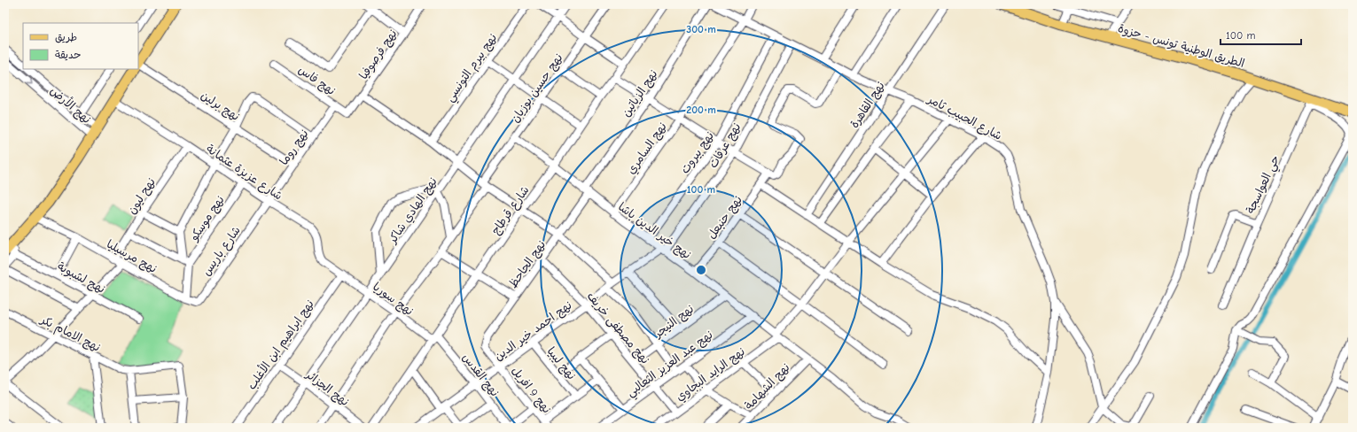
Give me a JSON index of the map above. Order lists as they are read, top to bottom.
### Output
{
  "streets": {
    "main road": ["الطريق الوطنية تونس - حزوة"],
    "street": [
      "نهج فرصوفيا",
      "نهج بيرم التونسي",
      "نهج فاس",
      "نهج حسين بوزيان",
      "نهج الزياتين",
      "نهج الأرض",
      "نهج القاهرة",
      "نهج برلين",
      "شارع الحبيب ثامر",
      "نهج عرفات",
      "نهج روما",
      "نهج السامري",
      "نهج بيروت",
      "شارع عزيزة عثمانة",
      "حي العواسجة",
      "نهح ليون",
      "نهج الهادي شاكر",
      "شارع قرطاج",
      "نهج حنبعل",
      "نهج موسكو",
      "نهج خير الدين باشا",
      "شارع باريس",
      "نهج مرسيليا",
      "نهج الجاحظ",
      "نهج لشبوبة",
      "نهج سوريا",
      "نهج النيجر",
      "نهج مصطفى خريف",
      "نهج احمد خير الدين",
      "نهج الامام بكر",
      "نهج ابراهيم ابن الأغلب",
      "نهج ليبيا",
      "نهج عبد العزيز الثعالبي",
      "نهج الرايد البجاوي",
      "نهج القدس",
      "نهج الشهامة",
      "نهج الجزائر",
      "نهج 9 افريل"
    ]
  },
  "crossings": [
    ["الطريق الوطنية تونس - حزوة", "حي العواسجة"],
    ["نهج فرصوفيا", "نهج فاس"],
    ["نهج فاس", "نهج روما"],
    ["نهج حسين بوزيان", "نهج خير الدين باشا"],
    ["نهج حسين بوزيان", "نهج سوريا"],
    ["نهج حسين بوزيان", "نهج الجزائر"],
    ["نهج الزياتين", "نهج خير الدين باشا"],
    ["نهج الزياتين", "نهج الجاحظ"],
    ["نهج القاهرة", "شارع الحبيب ثامر"],
    ["نهج برلين", "نهج روما"],
    ["شارع الحبيب ثامر", "نهج عرفات"],
    ["شارع الحبيب ثامر", "نهج السامري"],
    ["شارع الحبيب ثامر", "نهج بيروت"],
    ["شارع الحبيب ثامر", "نهج حنبعل"],
    ["شارع الحبيب ثامر", "نهج الرايد البجاوي"],
    ["نهج عرفات", "نهج خير الدين باشا"],
    ["نهج عرفات", "نهج احمد خير الدين"],
    ["نهج روما", "شارع عزيزة عثمانة"],
    ["نهج روما", "شارع باريس"],
    ["نهج السامري", "نهج خير الدين باشا"],
    ["نهج بيروت", "نهج خير الدين باشا"],
    ["شارع عزيزة عثمانة", "نهح ليون"],
    ["شارع عزيزة عثمانة", "نهج موسكو"],
    ["شارع عزيزة عثمانة", "شارع باريس"],
    ["شارع عزيزة عثمانة", "نهج سوريا"],
    ["شارع عزيزة عثمانة", "نهج ابراهيم ابن الأغلب"],
    ["نهح ليون", "نهج مرسيليا"],
    ["نهج الهادي شاكر", "نهج سوريا"],
    ["نهج الهادي شاكر", "نهج الجزائر"],
    ["شارع قرطاج", "نهج خير الدين باشا"],
    ["شارع قرطاج", "نهج سوريا"],
    ["شارع قرطاج", "نهج القدس"],
    ["نهج حنبعل", "نهج خير الدين باشا"],
    ["نهج خير الدين باشا", "نهج الجاحظ"],
    ["نهج خير الدين باشا", "نهج النيجر"],
    ["نهج خير الدين باشا", "نهج احمد خير الدين"],
    ["نهج خير الدين باشا", "نهج عبد العزيز الثعالبي"],
    ["نهج خير الدين باشا", "نهج الرايد البجاوي"],
    ["نهج خير الدين باشا", "نهج الشهامة"],
    ["شارع باريس", "نهج مرسيليا"],
    ["نهج الجاحظ", "نهج مصطفى خريف"],
    ["نهج الجاحظ", "نهج 9 افريل"],
    ["نهج سوريا", "نهج ابراهيم ابن الأغلب"],
    ["نهج سوريا", "نهج القدس"],
    ["نهج النيجر", "نهج مصطفى خريف"],
    ["نهج مصطفى خريف", "نهج احمد خير الدين"],
    ["نهج مصطفى خريف", "نهج عبد العزيز الثعالبي"],
    ["نهج مصطفى خريف", "نهج الرايد البجاوي"],
    ["نهج احمد خير الدين", "نهج ليبيا"],
    ["نهج احمد خير الدين", "نهج القدس"],
    ["نهج احمد خير الدين", "نهج 9 افريل"],
    ["نهج ابراهيم ابن الأغلب", "نهج الجزائر"]
  ],
  "legend": ["طريق", "حديقة"],
  "scale_bar": "100 m",
  "rings": ["300 m", "200 m", "100 m"]
}
